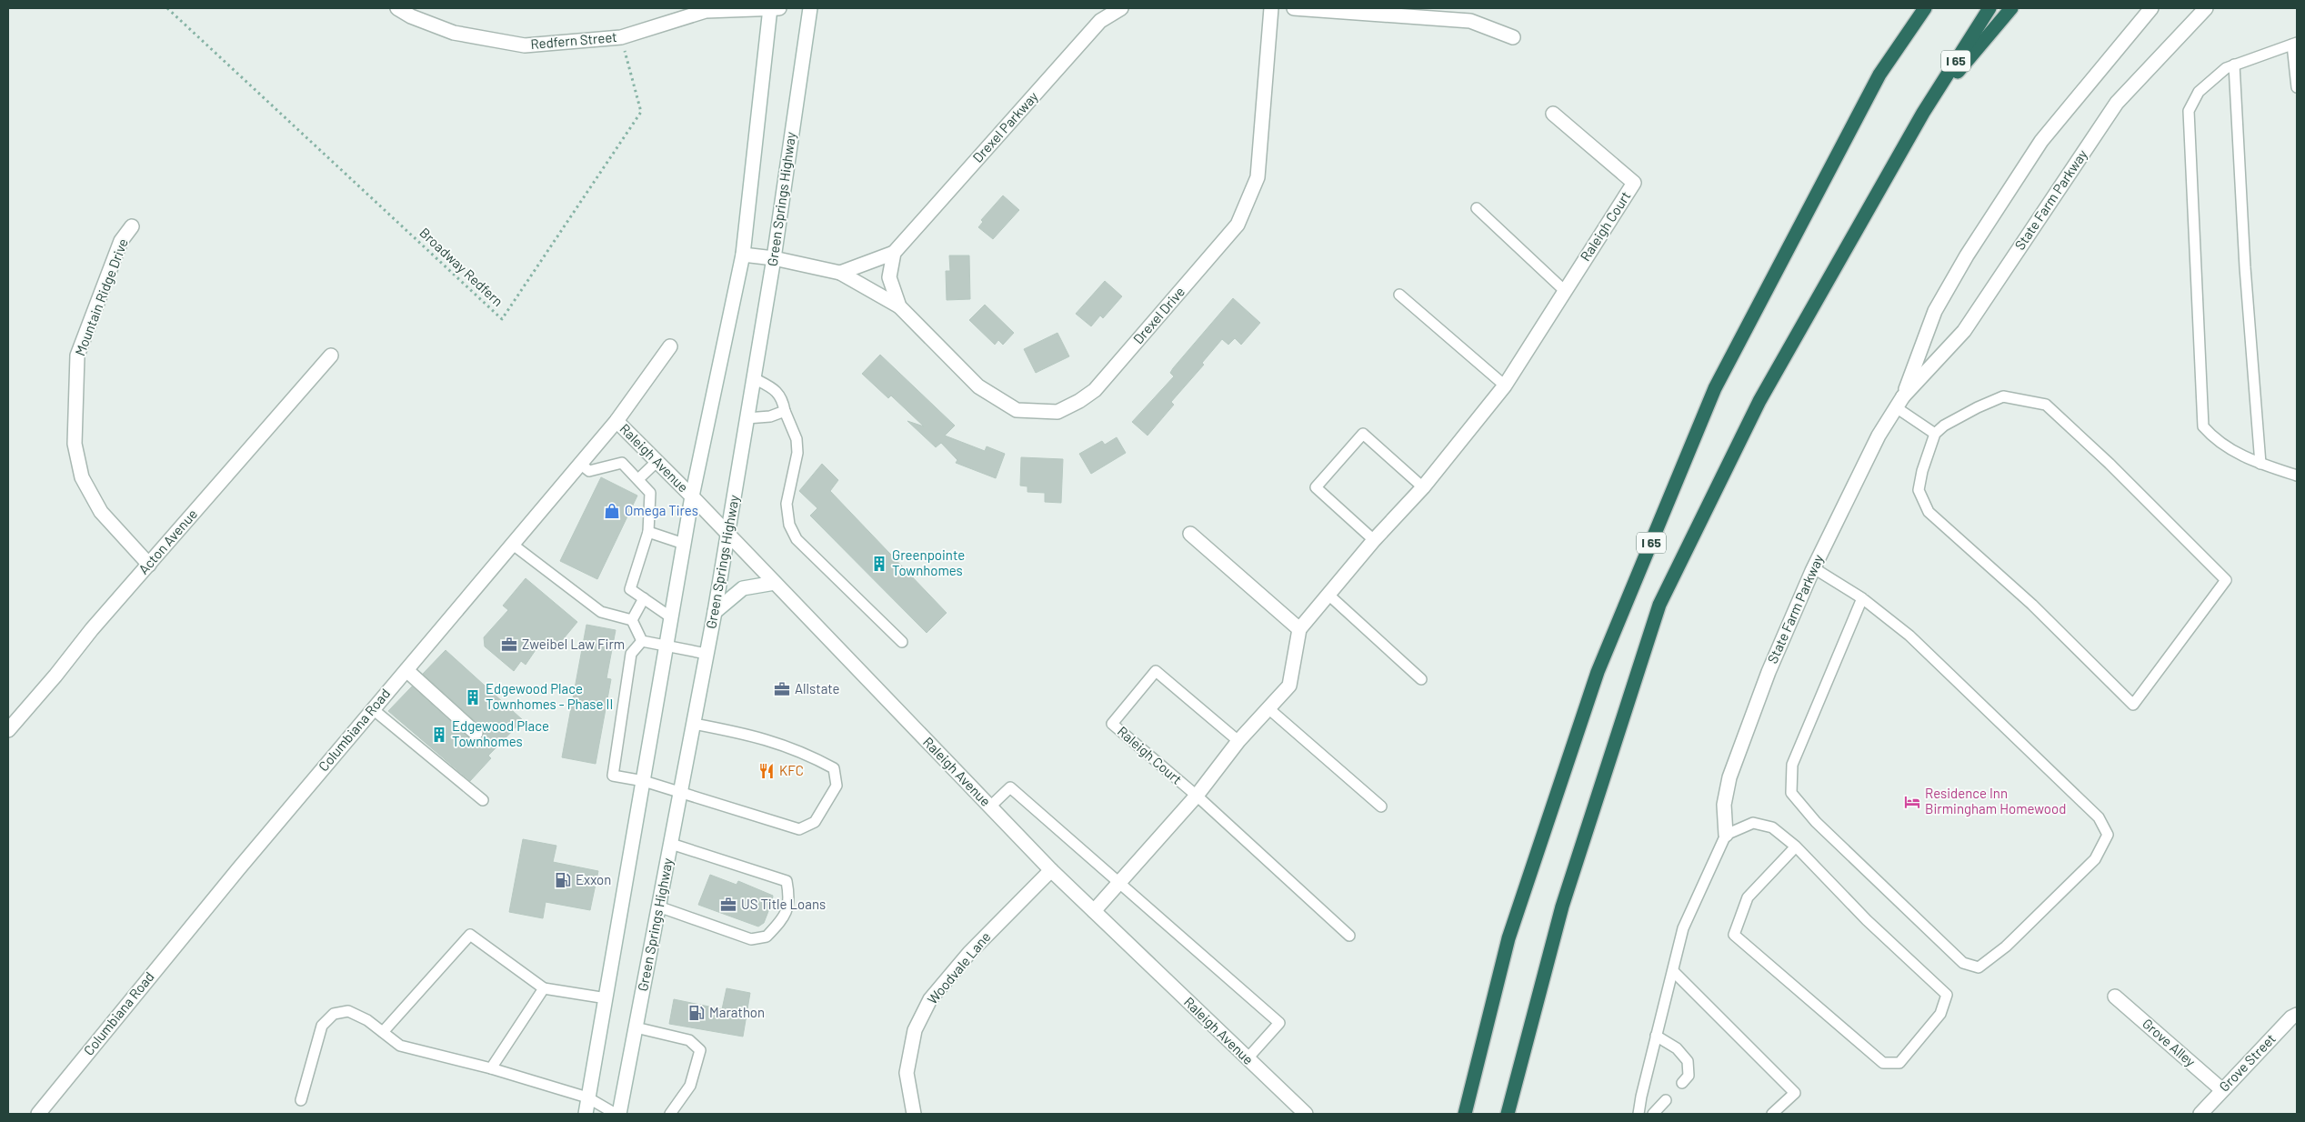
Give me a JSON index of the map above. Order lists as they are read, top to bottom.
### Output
{
  "streets": {
    "highway": ["I 65"],
    "street": [
      "Redfern Street",
      "Drexel Parkway",
      "Green Springs Highway",
      "State Farm Parkway",
      "Raleigh Court",
      "Mountain Ridge Drive",
      "Drexel Drive",
      "Raleigh Avenue",
      "Acton Avenue",
      "Columbiana Road",
      "Woodvale Lane",
      "Grove Alley",
      "Grove Street"
    ],
    "path": ["Broadway Redfern"]
  },
  "crossings": [
    ["Redfern Street", "Broadway Redfern"],
    ["Drexel Parkway", "Drexel Drive"],
    ["Green Springs Highway", "Raleigh Avenue"],
    ["Mountain Ridge Drive", "Acton Avenue"],
    ["Raleigh Avenue", "Columbiana Road"],
    ["Raleigh Avenue", "Woodvale Lane"],
    ["Grove Alley", "Grove Street"]
  ],
  "places": {
    "shop": ["Omega Tires"],
    "building": ["Greenpointe Townhomes", "Edgewood Place Townhomes - Phase II", "Edgewood Place Townhomes"],
    "office": ["Zweibel Law Firm", "Allstate", "US Title Loans"],
    "restaurant": ["KFC"],
    "hotel": ["Residence Inn Birmingham Homewood"],
    "fuel station": ["Exxon", "Marathon"]
  }
}
